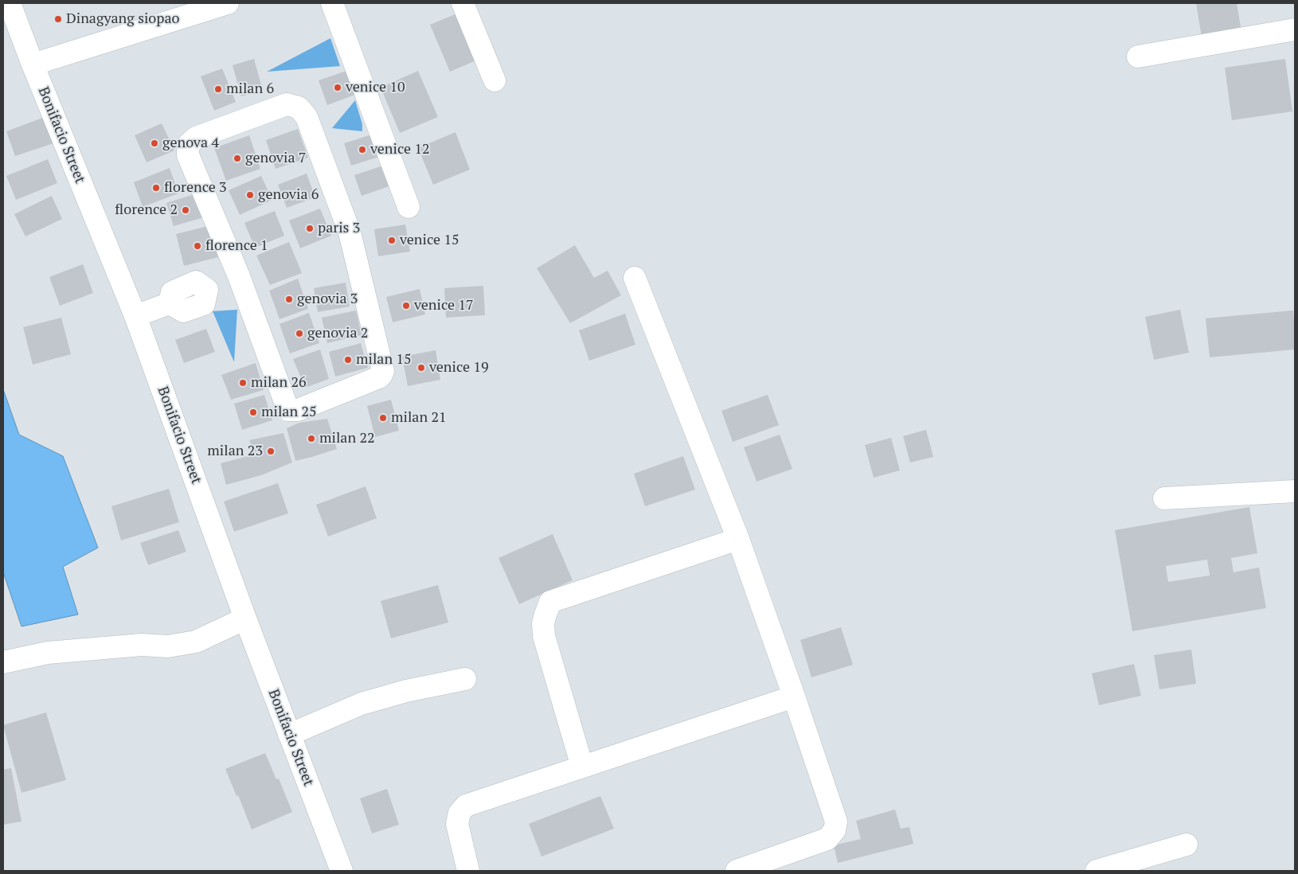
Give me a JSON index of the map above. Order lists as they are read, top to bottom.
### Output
{
  "streets": {
    "street": ["Bonifacio Street"]
  },
  "places": [
    "Dinagyang siopao",
    "venice 10",
    "milan 6",
    "genova 4",
    "venice 12",
    "genovia 7",
    "florence 3",
    "genovia 6",
    "florence 2",
    "paris 3",
    "venice 15",
    "florence 1",
    "genovia 3",
    "venice 17",
    "genovia 2",
    "milan 15",
    "venice 19",
    "milan 26",
    "milan 25",
    "milan 21",
    "milan 22",
    "milan 23"
  ]
}
